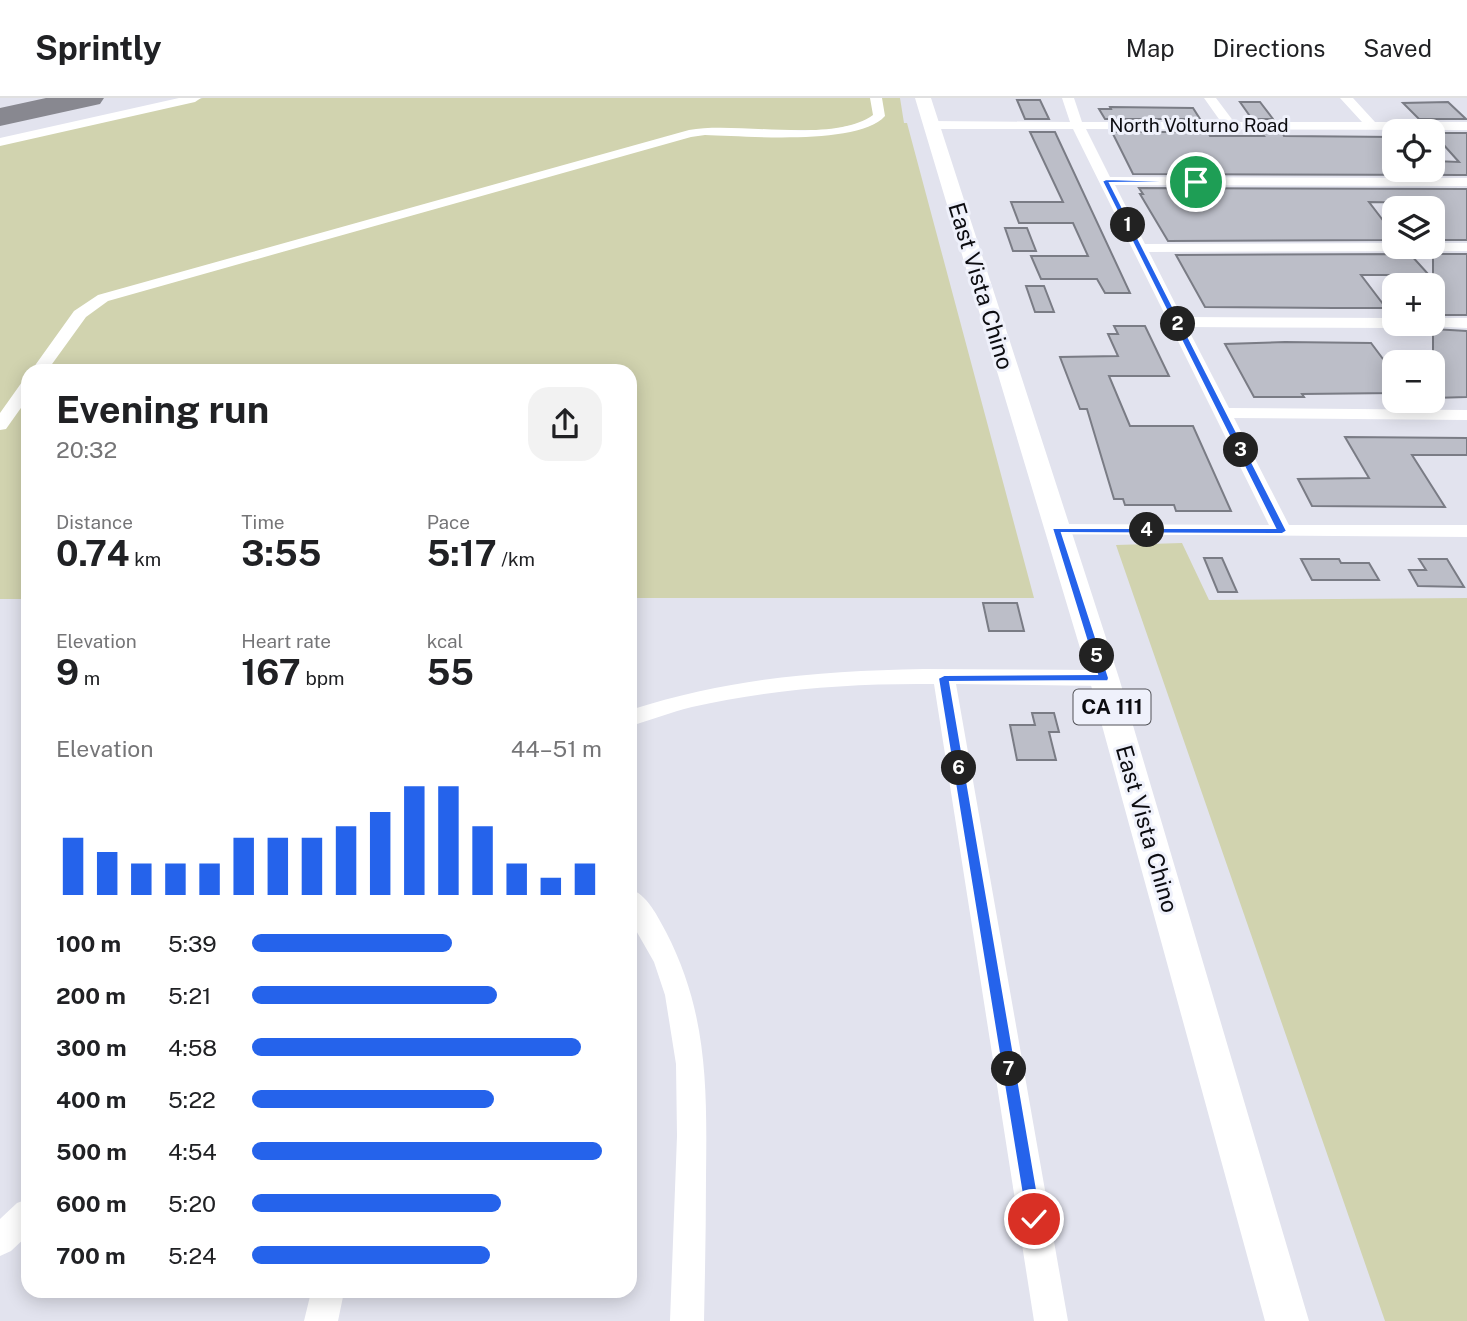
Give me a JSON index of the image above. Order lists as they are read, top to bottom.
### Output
{
  "streets": {
    "main road": ["East Vista Chino", "CA 111"],
    "street": ["North Volturno Road"]
  },
  "crossings": [
    ["North Volturno Road", "East Vista Chino"]
  ],
  "page": {
    "header": "Sprintly",
    "nav": ["Map", "Directions", "Saved"],
    "map_buttons": ["+", "−"],
    "pins": [
      "1",
      "2",
      "3",
      "4",
      "5",
      "6",
      "7"
    ],
    "heading": ["Evening run", "20:32"],
    "stats": [
      ["Distance", "0.74 km"],
      ["Time", "3:55"],
      ["Pace", "5:17 /km"],
      ["Elevation", "9 m"],
      ["Heart rate", "167 bpm"],
      ["kcal", "55"]
    ],
    "chart": ["Elevation", "44–51 m"],
    "list": [
      {
        "name": "100 m",
        "note": "5:39"
      },
      {
        "name": "200 m",
        "note": "5:21"
      },
      {
        "name": "300 m",
        "note": "4:58"
      },
      {
        "name": "400 m",
        "note": "5:22"
      },
      {
        "name": "500 m",
        "note": "4:54"
      },
      {
        "name": "600 m",
        "note": "5:20"
      },
      {
        "name": "700 m",
        "note": "5:24"
      }
    ]
  }
}
